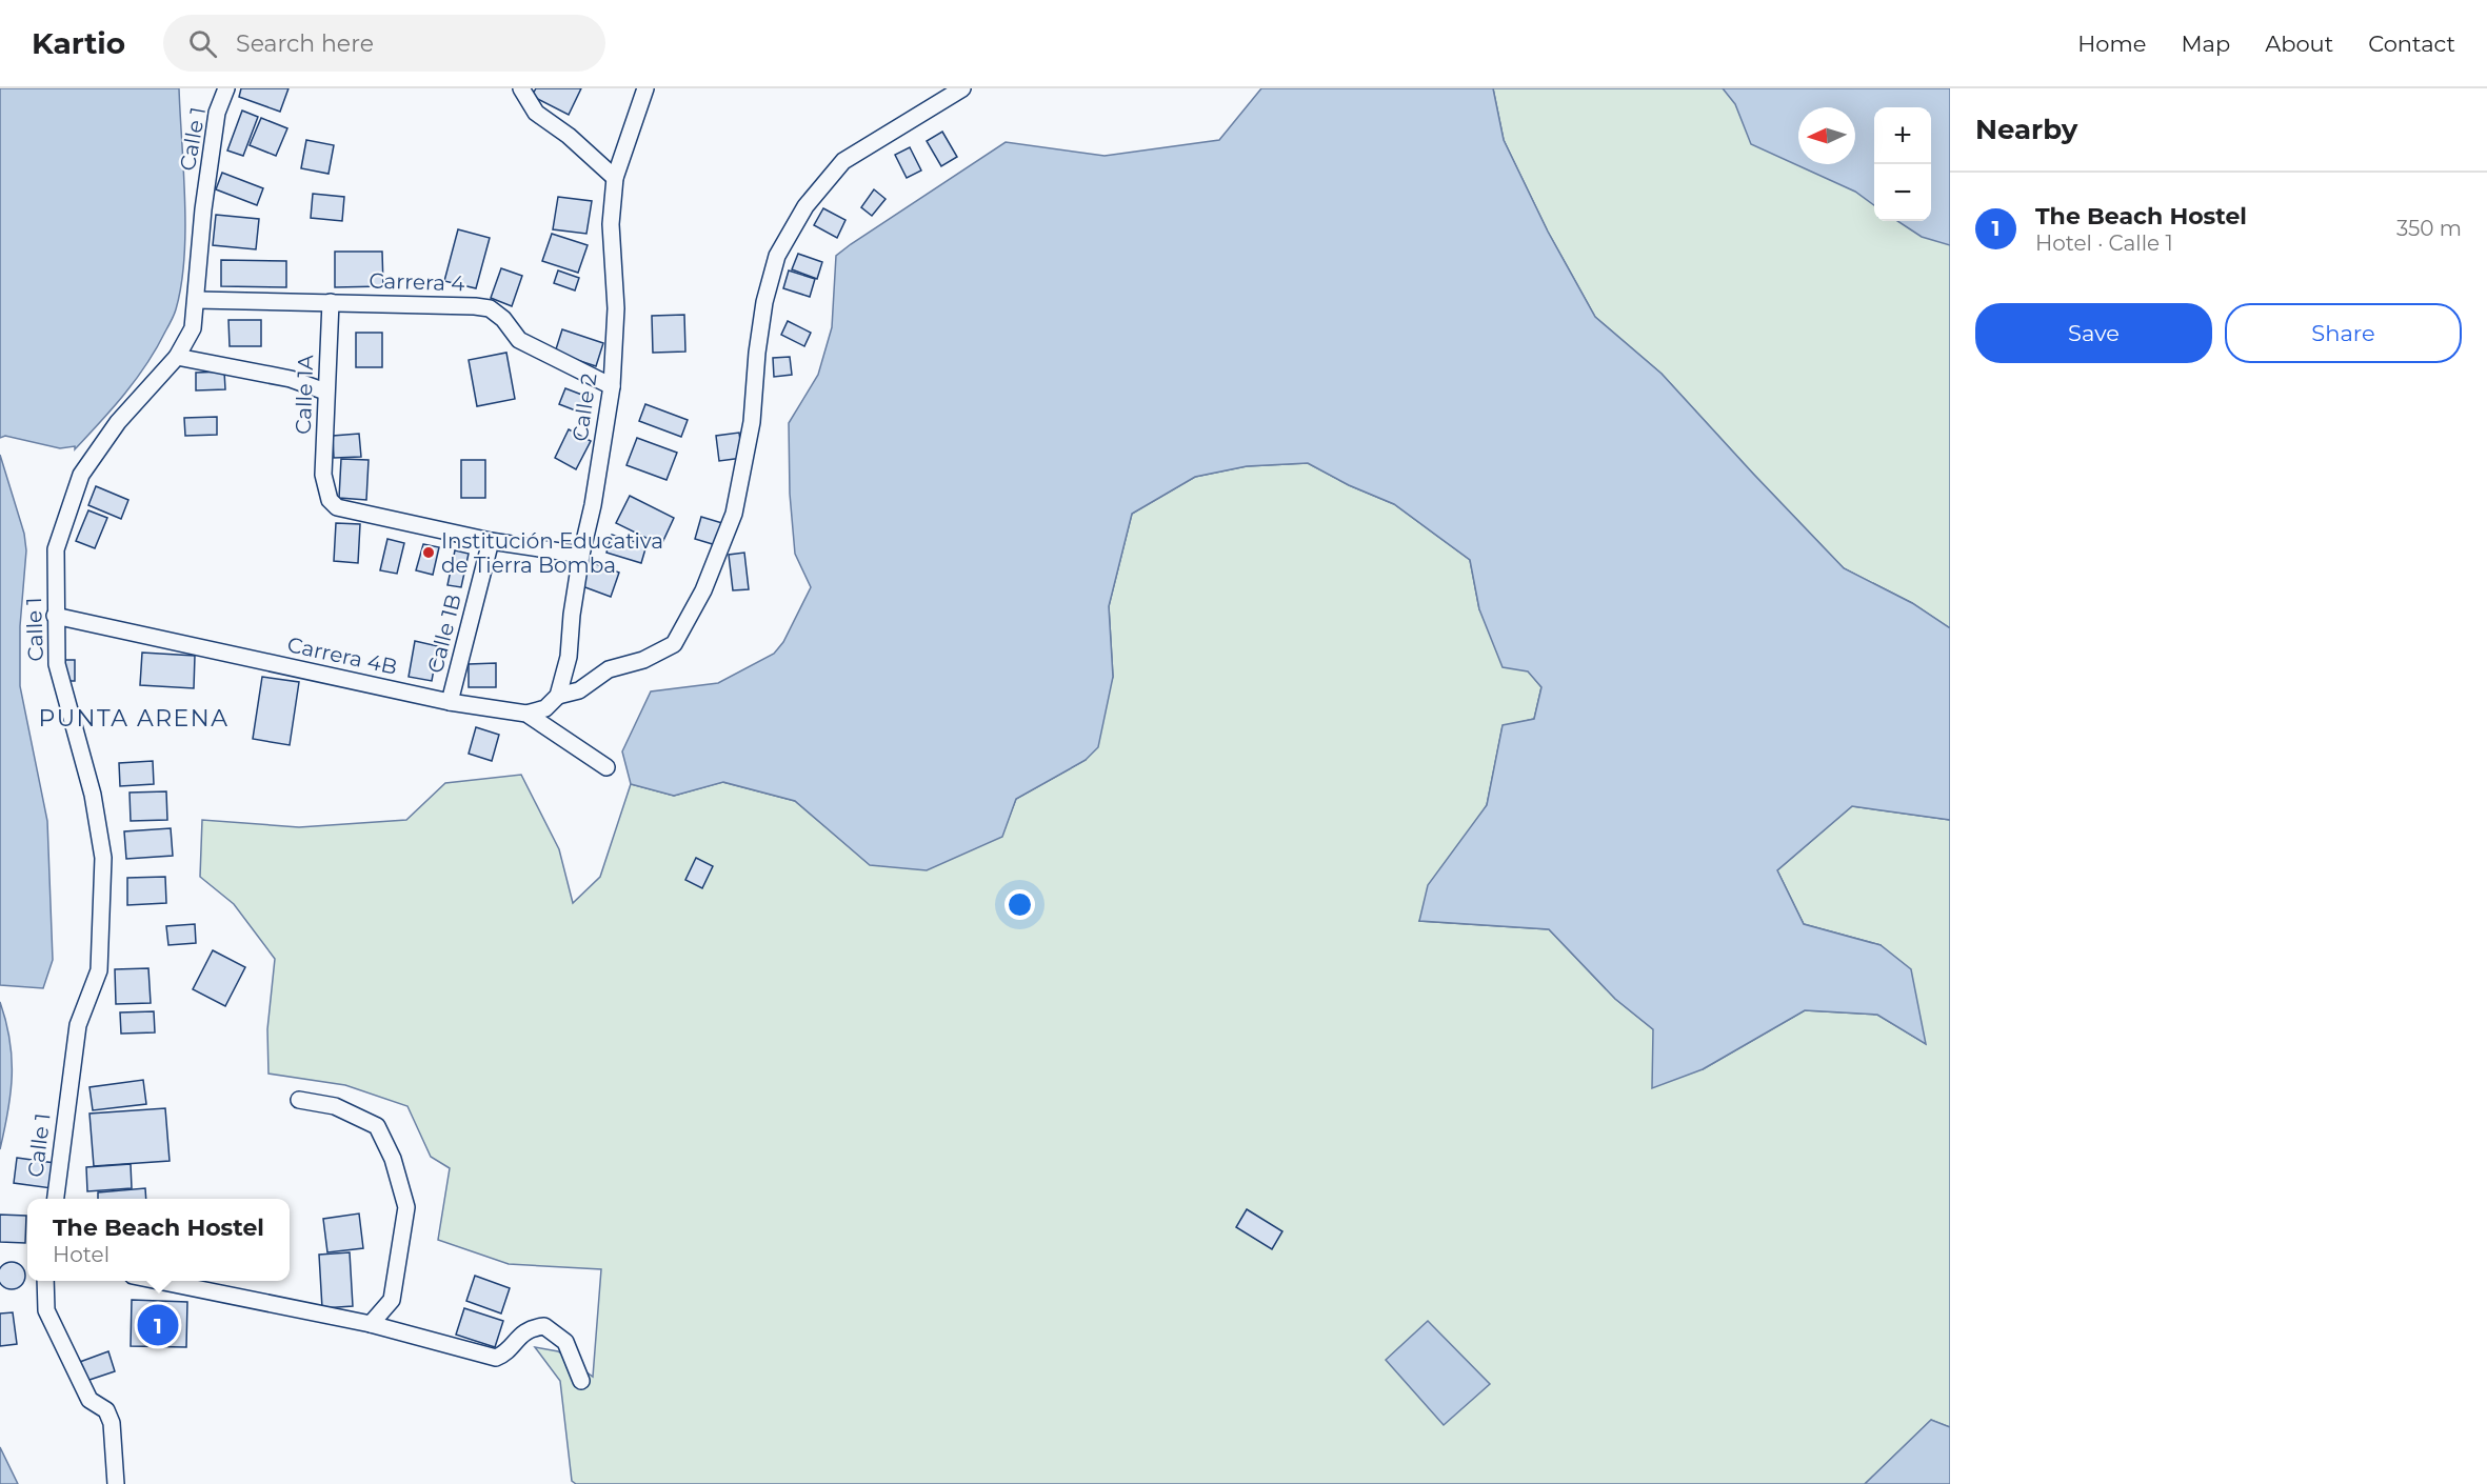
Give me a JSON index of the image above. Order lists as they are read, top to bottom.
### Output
{
  "streets": {
    "street": [
      "Calle 1",
      "Carrera 4",
      "Calle 1A",
      "Calle 2",
      "Calle 1B",
      "Carrera 4B"
    ]
  },
  "crossings": [
    ["Calle 1", "Carrera 4"],
    ["Calle 1", "Carrera 4B"],
    ["Carrera 4", "Calle 1A"],
    ["Carrera 4", "Calle 2"],
    ["Calle 1A", "Calle 1B"],
    ["Calle 1B", "Carrera 4B"]
  ],
  "districts": ["PUNTA ARENA"],
  "places": ["Institución Educativa de Tierra Bomba"],
  "north": "left",
  "page": {
    "header": "Kartio",
    "search": "Search here",
    "nav": [
      "Home",
      "Map",
      "About",
      "Contact"
    ],
    "heading": "Nearby",
    "map_buttons": ["+", "−"],
    "list": [
      {
        "mark": "1",
        "name": "The Beach Hostel",
        "note": "Hotel · Calle 1",
        "value": "350 m"
      }
    ],
    "buttons": ["Save", "Share"],
    "popup": ["The Beach Hostel", "Hotel"],
    "pins": "1"
  }
}
